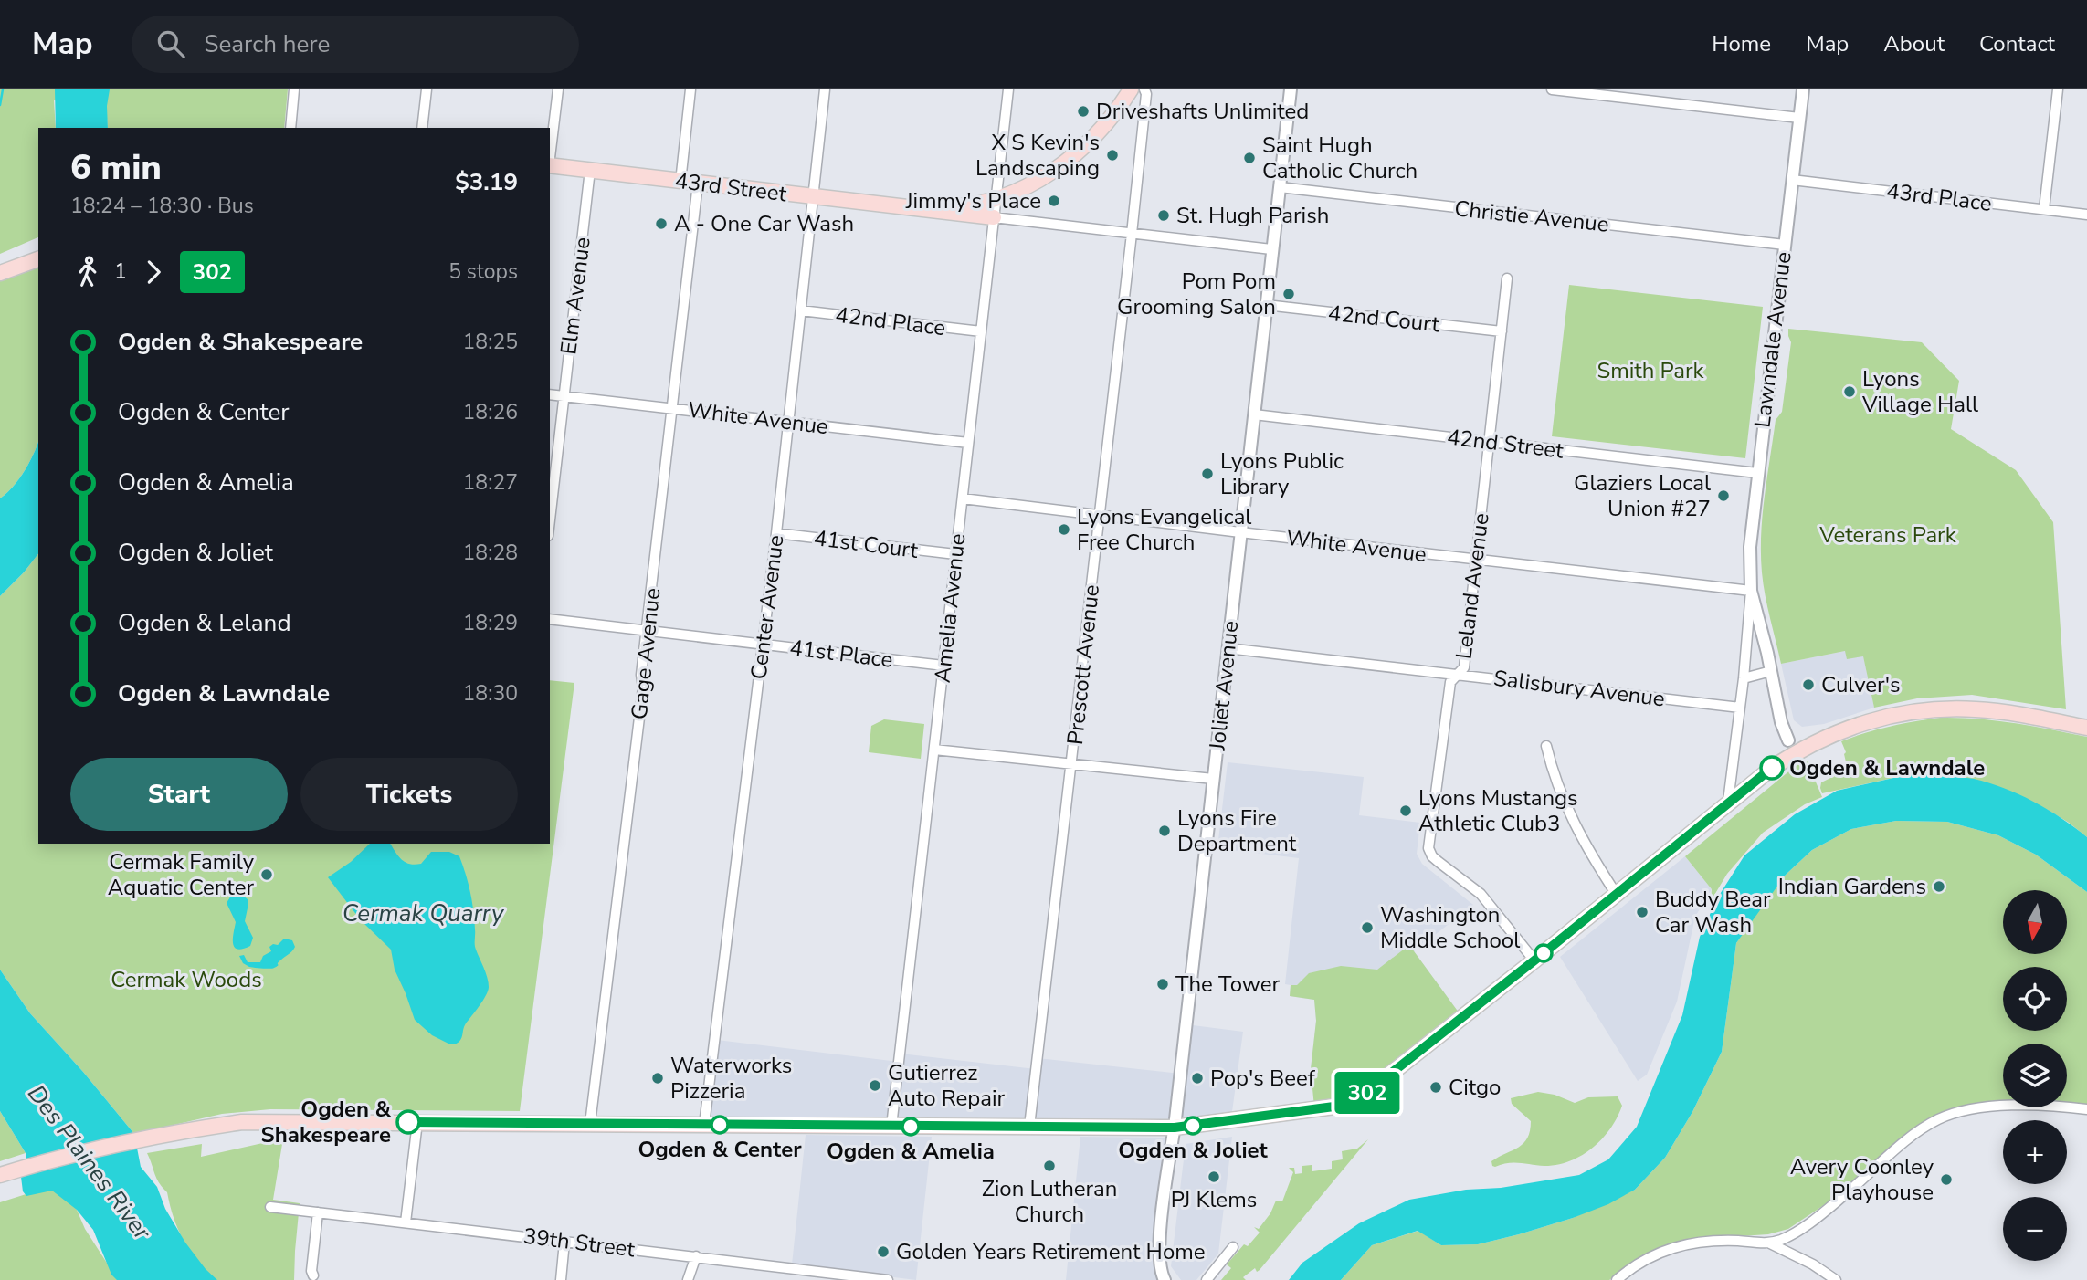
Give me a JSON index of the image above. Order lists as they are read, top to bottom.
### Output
{
  "streets": {
    "main road": ["43rd Street"],
    "street": [
      "43rd Place",
      "Christie Avenue",
      "Elm Avenue",
      "42nd Court",
      "42nd Place",
      "Lawndale Avenue",
      "White Avenue",
      "42nd Street",
      "41st Court",
      "Leland Avenue",
      "Center Avenue",
      "Amelia Avenue",
      "Gage Avenue",
      "41st Place",
      "Prescott Avenue",
      "Joliet Avenue",
      "Salisbury Avenue",
      "39th Street"
    ]
  },
  "crossings": [
    ["43rd Street", "Elm Avenue"],
    ["43rd Street", "Center Avenue"],
    ["43rd Street", "Gage Avenue"],
    ["43rd Place", "Lawndale Avenue"],
    ["Christie Avenue", "Lawndale Avenue"],
    ["Christie Avenue", "Joliet Avenue"],
    ["Elm Avenue", "White Avenue"],
    ["42nd Court", "Leland Avenue"],
    ["42nd Court", "Joliet Avenue"],
    ["42nd Place", "Center Avenue"],
    ["42nd Place", "Amelia Avenue"],
    ["Lawndale Avenue", "White Avenue"],
    ["Lawndale Avenue", "42nd Street"],
    ["Lawndale Avenue", "Salisbury Avenue"],
    ["White Avenue", "Leland Avenue"],
    ["White Avenue", "Center Avenue"],
    ["White Avenue", "Amelia Avenue"],
    ["White Avenue", "Gage Avenue"],
    ["White Avenue", "Prescott Avenue"],
    ["White Avenue", "Joliet Avenue"],
    ["42nd Street", "Leland Avenue"],
    ["42nd Street", "Joliet Avenue"],
    ["41st Court", "Center Avenue"],
    ["41st Court", "Amelia Avenue"],
    ["Leland Avenue", "Salisbury Avenue"],
    ["Center Avenue", "41st Place"],
    ["Amelia Avenue", "41st Place"],
    ["Gage Avenue", "41st Place"],
    ["Joliet Avenue", "Salisbury Avenue"]
  ],
  "water": ["Cermak Quarry", "Des Plaines River"],
  "parks": ["Smith Park", "Veterans Park", "Cermak Woods"],
  "places": [
    "Driveshafts Unlimited",
    "X S Kevin's Landscaping",
    "Saint Hugh Catholic Church",
    "Jimmy's Place",
    "St. Hugh Parish",
    "A - One Car Wash",
    "Pom Pom Grooming Salon",
    "Lyons Village Hall",
    "Lyons Public Library",
    "Glaziers Local Union #27",
    "Lyons Evangelical Free Church",
    "Culver's",
    "Ogden & Lawndale",
    "Lyons Mustangs Athletic Club3",
    "Lyons Fire Department",
    "Cermak Family Aquatic Center",
    "Indian Gardens",
    "Buddy Bear Car Wash",
    "Washington Middle School",
    "The Tower",
    "Waterworks Pizzeria",
    "Pop's Beef",
    "Gutierrez Auto Repair",
    "Citgo",
    "Ogden & Shakespeare",
    "Ogden & Center",
    "Ogden & Joliet",
    "Ogden & Amelia",
    "Zion Lutheran Church",
    "PJ Klems",
    "Avery Coonley Playhouse",
    "Golden Years Retirement Home"
  ],
  "lines": ["bus line 302"],
  "north": "bottom",
  "page": {
    "header": "Map",
    "search": "Search here",
    "nav": [
      "Home",
      "Map",
      "About",
      "Contact"
    ],
    "on_map": "302",
    "heading": ["6 min", "18:24 – 18:30 · Bus", "$3.19"],
    "legs": ["1", "302", "5 stops"],
    "list": [
      {
        "name": "Ogden & Shakespeare",
        "value": "18:25"
      },
      {
        "name": "Ogden & Center",
        "value": "18:26"
      },
      {
        "name": "Ogden & Amelia",
        "value": "18:27"
      },
      {
        "name": "Ogden & Joliet",
        "value": "18:28"
      },
      {
        "name": "Ogden & Leland",
        "value": "18:29"
      },
      {
        "name": "Ogden & Lawndale",
        "value": "18:30"
      }
    ],
    "buttons": ["Start", "Tickets"],
    "map_buttons": ["+", "−"]
  }
}
